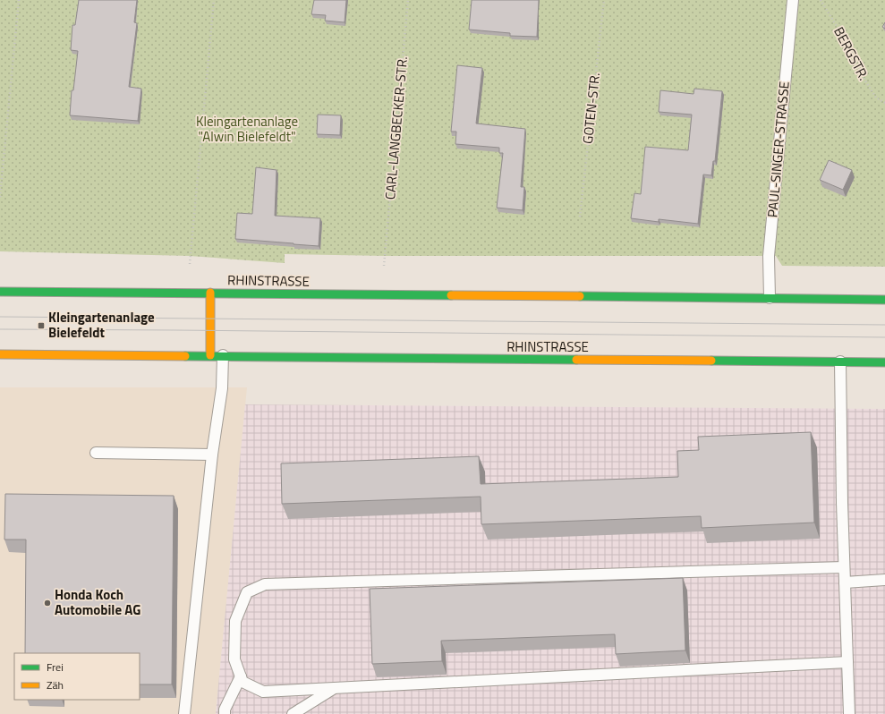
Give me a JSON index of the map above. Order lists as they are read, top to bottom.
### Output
{
  "streets": {
    "main road": ["RHINSTRASSE"],
    "lane": ["PAUL-SINGER-STRASSE"],
    "path": ["BERGSTR.", "GOTEN-STR.", "CARL-LANGBECKER-STR."]
  },
  "crossings": [
    ["PAUL-SINGER-STRASSE", "RHINSTRASSE"]
  ],
  "parks": ["Kleingartenanlage \"Alwin Bielefeldt\""],
  "places": {
    "transit": ["Kleingartenanlage Bielefeldt"],
    "other": ["Honda Koch Automobile AG"]
  },
  "legend": ["Frei", "Zäh"]
}
